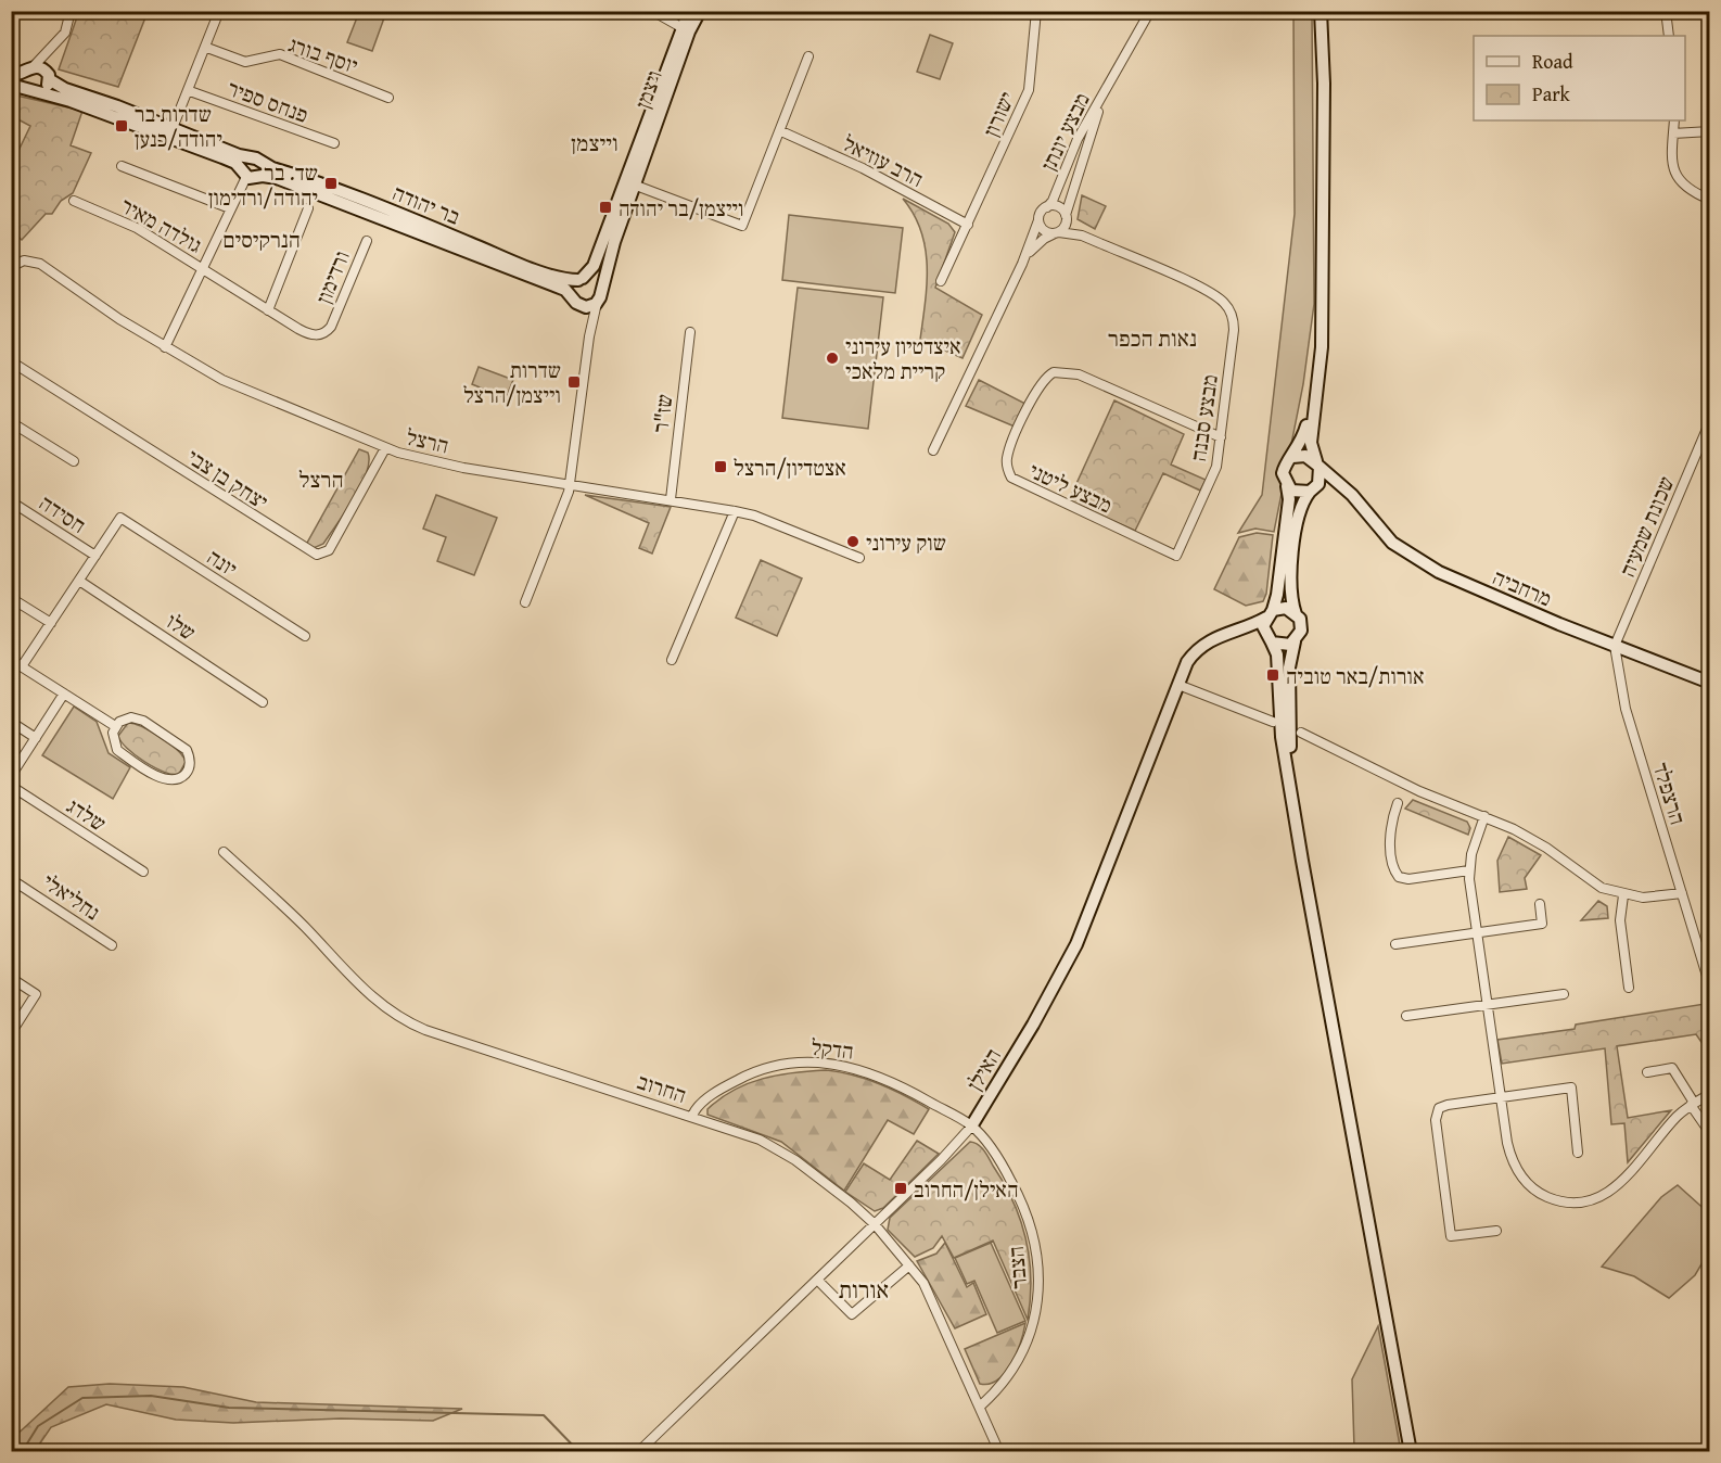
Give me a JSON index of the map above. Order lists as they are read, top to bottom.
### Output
{
  "streets": {
    "street": [
      "יוסף בורג",
      "ויצמן",
      "פנחס ספיר",
      "ישורון",
      "מבצע יונתן",
      "הרב עוזיאל",
      "בר יהודה",
      "גולדה מאיר",
      "ורדימון",
      "שז\"ר",
      "מבצע סבנה",
      "הרצל",
      "יצחק בן צבי",
      "מבצע ליטני",
      "חסידה",
      "שכונת שמעיה",
      "יונה",
      "מרחביה",
      "שלו",
      "הרצפלד",
      "שלדג",
      "נחליאלי",
      "הדקל",
      "האילן",
      "החרוב",
      "הצבר"
    ]
  },
  "crossings": [
    ["ויצמן", "בר יהודה"],
    ["ויצמן", "הרצל"],
    ["ישורון", "הרב עוזיאל"],
    ["מבצע יונתן", "מבצע סבנה"],
    ["גולדה מאיר", "ורדימון"],
    ["שז\"ר", "הרצל"],
    ["מבצע סבנה", "מבצע ליטני"],
    ["הרצל", "יצחק בן צבי"],
    ["חסידה", "יונה"],
    ["שכונת שמעיה", "מרחביה"],
    ["שכונת שמעיה", "הרצפלד"],
    ["מרחביה", "הרצפלד"],
    ["הדקל", "האילן"],
    ["הדקל", "החרוב"],
    ["הדקל", "הצבר"],
    ["האילן", "החרוב"],
    ["האילן", "הצבר"],
    ["החרוב", "הצבר"]
  ],
  "districts": [
    "וייצמן",
    "הנרקיסים",
    "נאות הכפר",
    "הרצל",
    "אורות"
  ],
  "places": {
    "transit": [
      "שדרות בר יהודה/כנען",
      "שד. בר יהודה/ורדימון",
      "וייצמן/בר יהודה",
      "שדרות וייצמן/הרצל",
      "אצטדיון/הרצל",
      "אורות/באר טוביה",
      "האילן/החרוב"
    ],
    "other": ["איצדטיון עירוני קריית מלאכי", "שוק עירוני"]
  },
  "legend": ["Road", "Park"]
}
